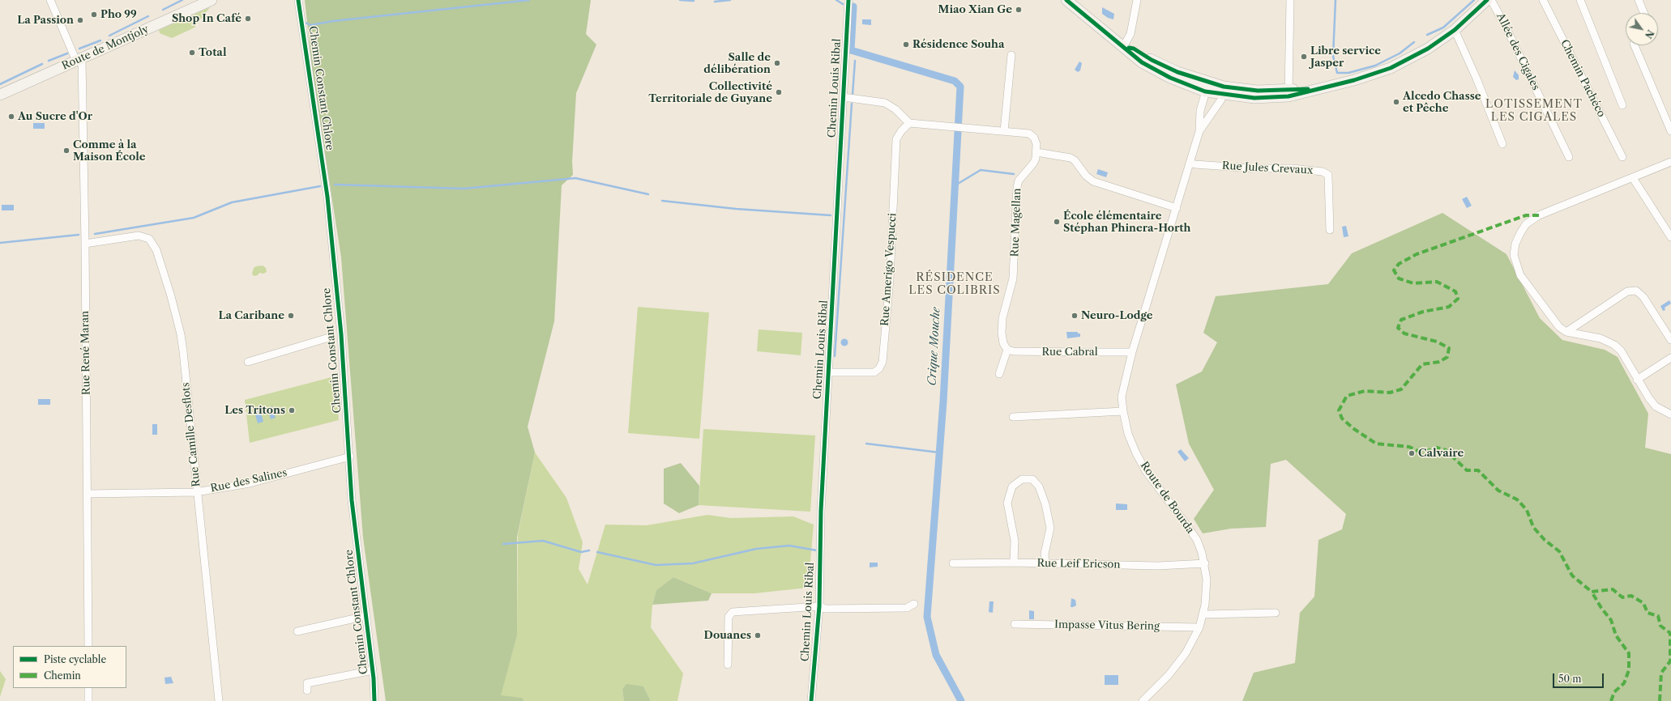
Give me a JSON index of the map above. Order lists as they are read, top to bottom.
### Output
{
  "streets": {
    "main road": ["Route de Montjoly"],
    "street": [
      "Allée des Cigales",
      "Chemin Pachéco",
      "Chemin Constant Chlore",
      "Chemin Louis Ribal",
      "Rue Jules Crevaux",
      "Rue Magellan",
      "Rue Amerigo Vespucci",
      "Rue Cabral",
      "Rue René Maran",
      "Rue Camille Desflots",
      "Rue des Salines",
      "Route de Bourda",
      "Rue Leif Ericson",
      "Impasse Vitus Bering"
    ]
  },
  "crossings": [
    ["Route de Montjoly", "Rue René Maran"],
    ["Chemin Constant Chlore", "Rue des Salines"],
    ["Chemin Louis Ribal", "Rue Amerigo Vespucci"],
    ["Rue Jules Crevaux", "Route de Bourda"],
    ["Rue Magellan", "Rue Cabral"],
    ["Rue Cabral", "Route de Bourda"],
    ["Rue René Maran", "Rue Camille Desflots"],
    ["Rue René Maran", "Rue des Salines"],
    ["Rue Camille Desflots", "Rue des Salines"],
    ["Route de Bourda", "Rue Leif Ericson"],
    ["Route de Bourda", "Impasse Vitus Bering"]
  ],
  "districts": ["LOTISSEMENT LES CIGALES", "RÉSIDENCE LES COLIBRIS"],
  "water": ["Crique Mouche"],
  "places": [
    "Miao Xian Ge",
    "Pho 99",
    "Shop In Café",
    "La Passion",
    "Résidence Souha",
    "Total",
    "Libre service Jasper",
    "Salle de délibération",
    "Collectivité Territoriale de Guyane",
    "Alcedo Chasse et Pêche",
    "Au Sucre d'Or",
    "Comme à la Maison École",
    "École élémentaire Stéphan Phinera-Horth",
    "La Caribane",
    "Neuro-Lodge",
    "Les Tritons",
    "Calvaire",
    "Douanes"
  ],
  "legend": ["Piste cyclable", "Chemin"],
  "scale_bar": "50 m",
  "north": "bottom right"
}
